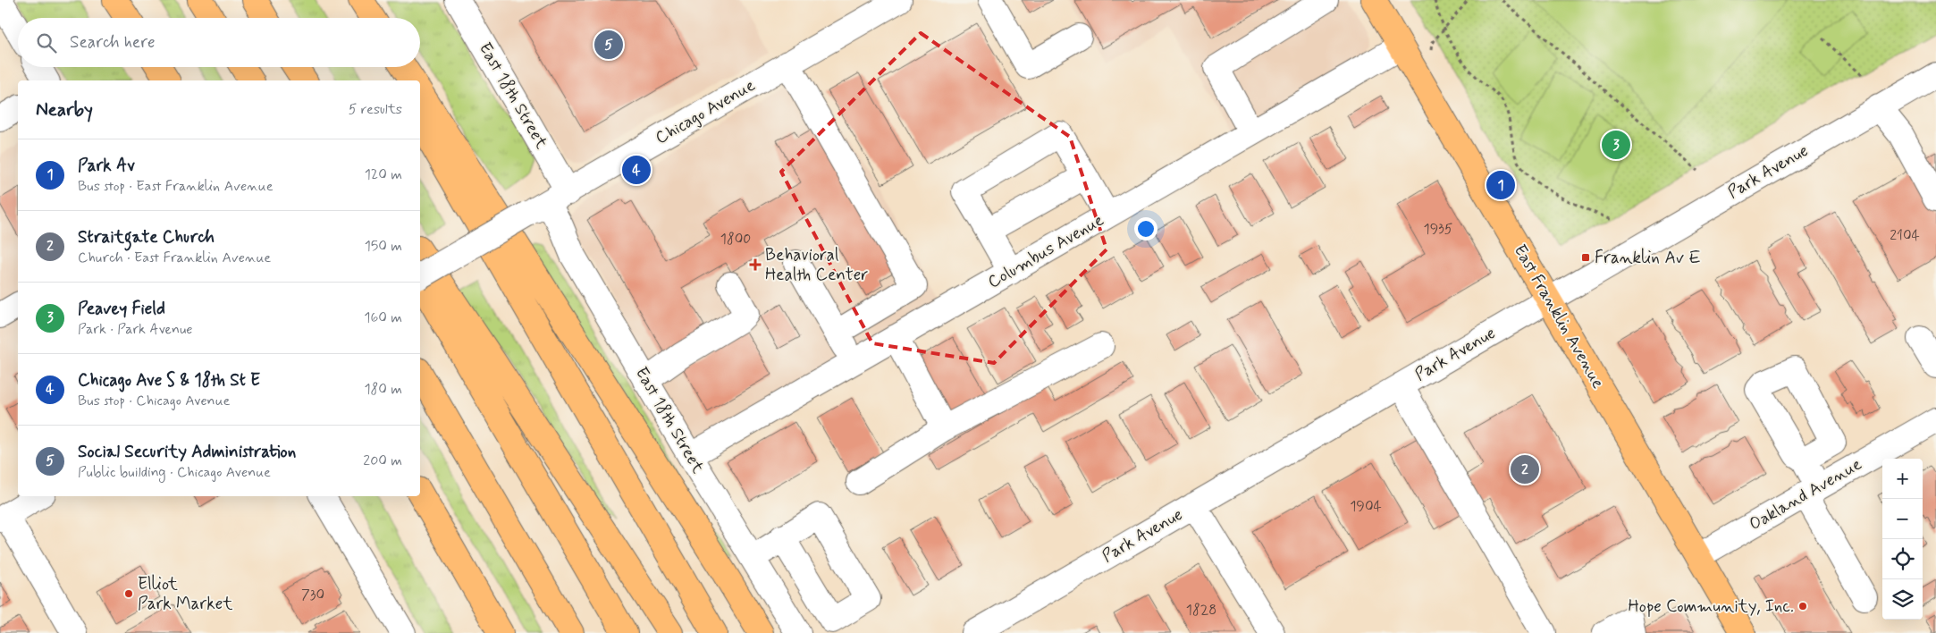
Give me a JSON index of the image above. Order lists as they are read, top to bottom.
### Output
{
  "streets": {
    "main road": ["East Franklin Avenue"],
    "street": [
      "East 18th Street",
      "Chicago Avenue",
      "Park Avenue",
      "Columbus Avenue",
      "Oakland Avenue"
    ]
  },
  "crossings": [
    ["East 18th Street", "Chicago Avenue"],
    ["East 18th Street", "Columbus Avenue"],
    ["Park Avenue", "East Franklin Avenue"],
    ["Columbus Avenue", "East Franklin Avenue"],
    ["East Franklin Avenue", "Oakland Avenue"]
  ],
  "places": {
    "transit": ["Franklin Av E"],
    "health": ["Behavioral Health Center"],
    "other": ["Elliot Park Market", "Hope Community, Inc."]
  },
  "house_numbers": [
    "1935",
    "2104",
    "1800",
    "1904",
    "730",
    "1828"
  ],
  "page": {
    "search": "Search here",
    "pins": [
      "5",
      "3",
      "4",
      "1",
      "2"
    ],
    "heading": ["Nearby", "5 results"],
    "list": [
      {
        "mark": "1",
        "name": "Park Av",
        "note": "Bus stop · East Franklin Avenue",
        "value": "120 m"
      },
      {
        "mark": "2",
        "name": "Straitgate Church",
        "note": "Church · East Franklin Avenue",
        "value": "150 m"
      },
      {
        "mark": "3",
        "name": "Peavey Field",
        "note": "Park · Park Avenue",
        "value": "160 m"
      },
      {
        "mark": "4",
        "name": "Chicago Ave S & 18th St E",
        "note": "Bus stop · Chicago Avenue",
        "value": "180 m"
      },
      {
        "mark": "5",
        "name": "Social Security Administration",
        "note": "Public building · Chicago Avenue",
        "value": "200 m"
      }
    ],
    "map_buttons": ["+", "−"]
  }
}
